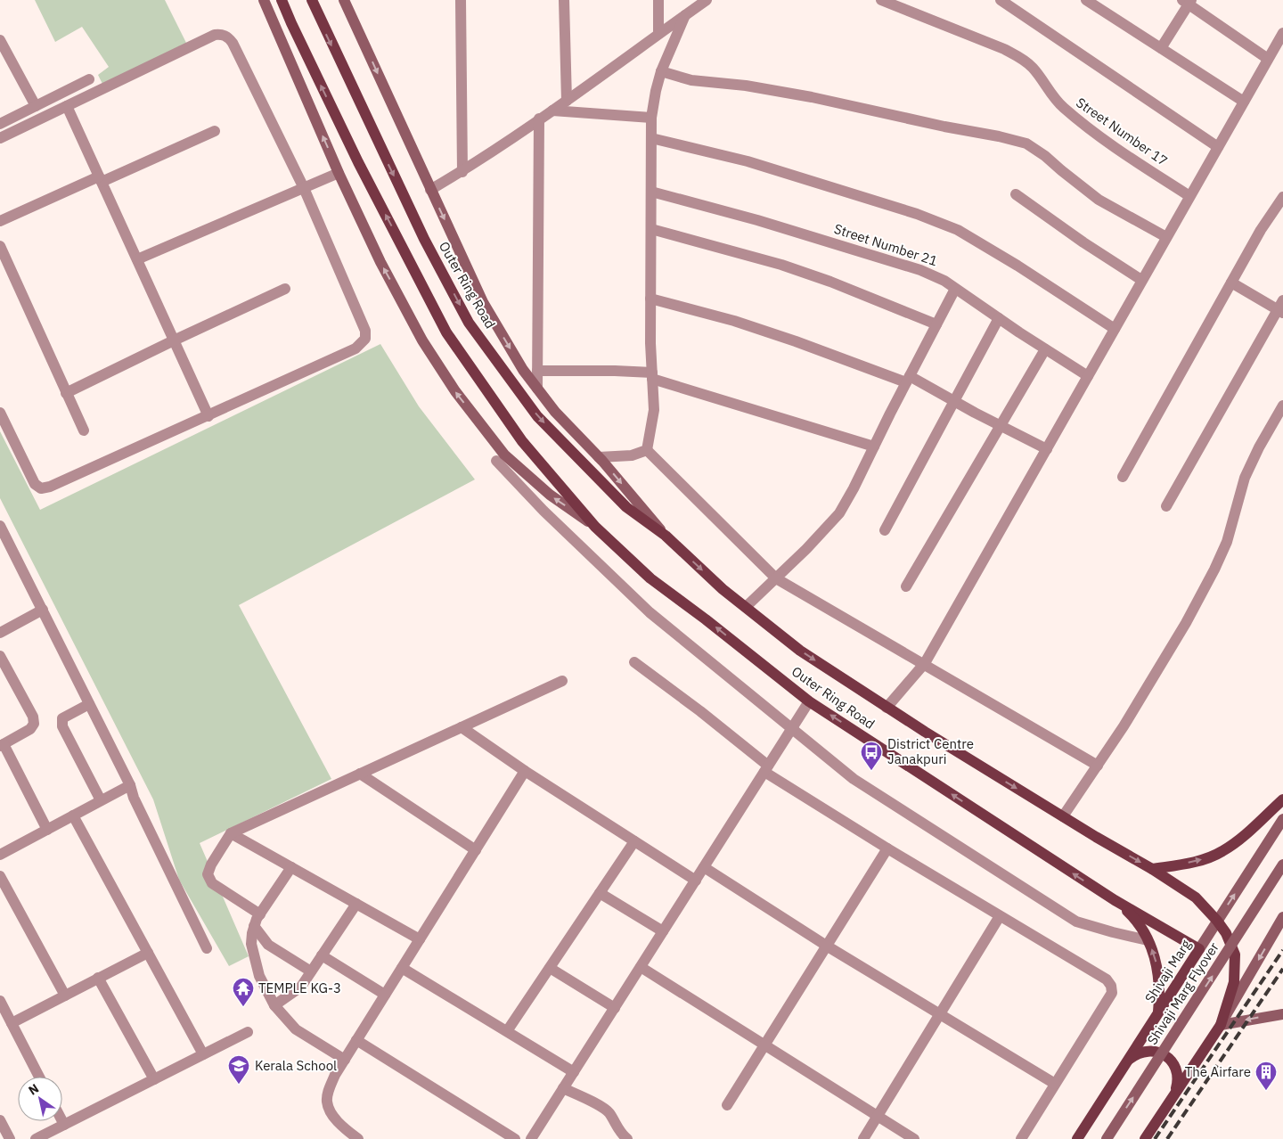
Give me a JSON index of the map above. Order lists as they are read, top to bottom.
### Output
{
  "streets": {
    "main road": ["Outer Ring Road", "Shivaji Marg"],
    "street": ["Street Number 17", "Street Number 21", "Shivaji Marg Flyover"]
  },
  "crossings": [
    ["Outer Ring Road", "Shivaji Marg"]
  ],
  "places": {
    "bus stop": ["District Centre Janakpuri"],
    "temple": ["TEMPLE KG-3"],
    "school or university": ["Kerala School"],
    "building": ["The Airfare"]
  },
  "north": "top left"
}
